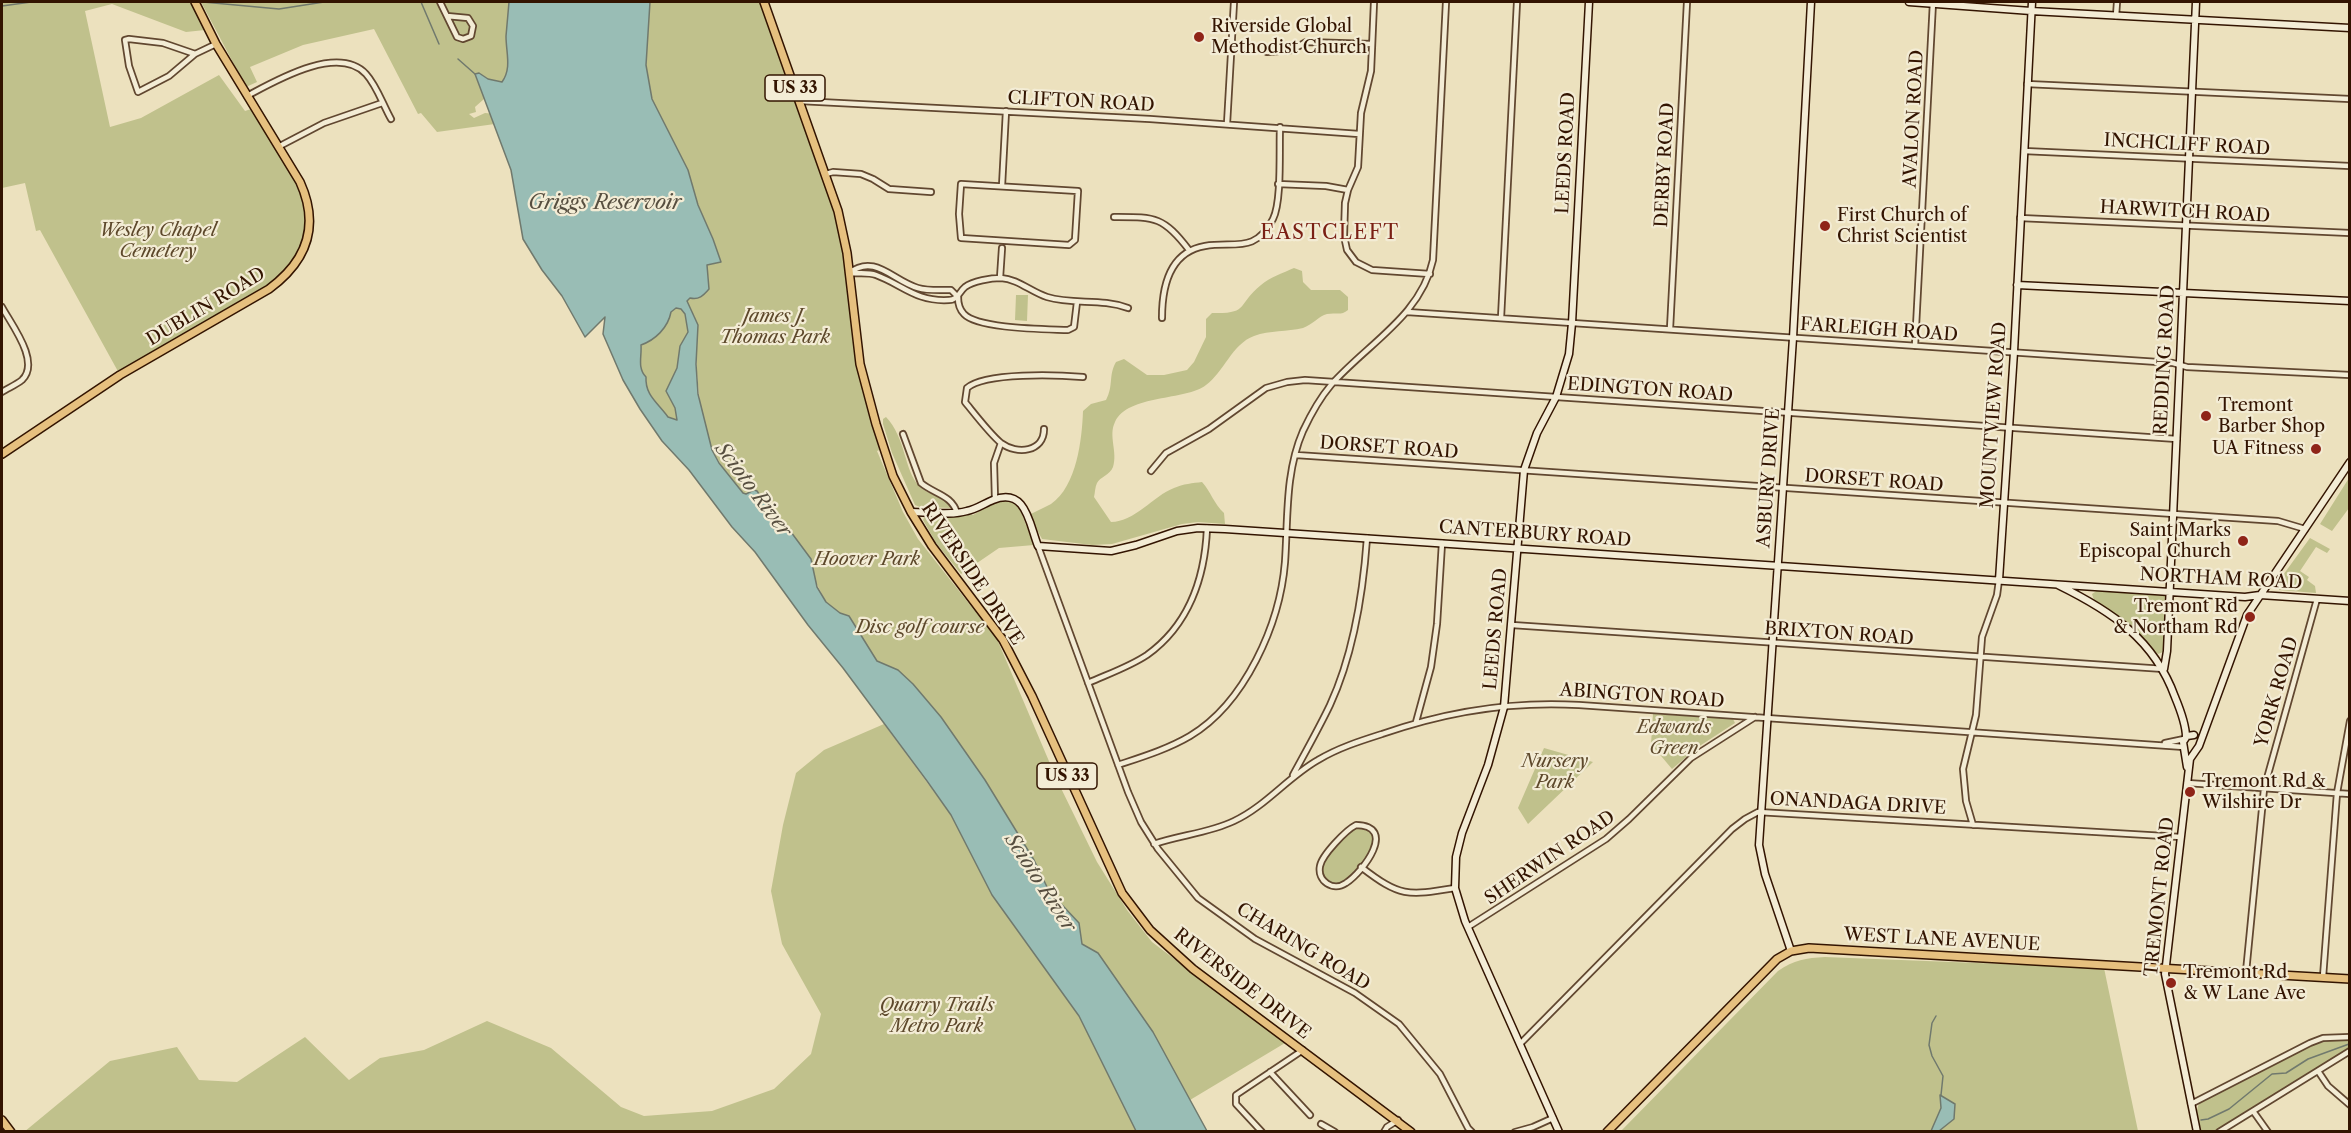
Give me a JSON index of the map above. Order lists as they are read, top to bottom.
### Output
{
  "streets": {
    "main road": [
      "US 33",
      "DUBLIN ROAD",
      "RIVERSIDE DRIVE",
      "WEST LANE AVENUE"
    ],
    "street": [
      "CLIFTON ROAD",
      "AVALON ROAD",
      "INCHCLIFF ROAD",
      "LEEDS ROAD",
      "DERBY ROAD",
      "HARWITCH ROAD",
      "FARLEIGH ROAD",
      "REDDING ROAD",
      "EDINGTON ROAD",
      "MOUNTVIEW ROAD",
      "DORSET ROAD",
      "ASBURY DRIVE",
      "CANTERBURY ROAD",
      "NORTHAM ROAD",
      "BRIXTON ROAD",
      "YORK ROAD",
      "ABINGTON ROAD",
      "ONANDAGA DRIVE",
      "SHERWIN ROAD",
      "TREMONT ROAD",
      "CHARING ROAD"
    ]
  },
  "crossings": [
    ["CLIFTON ROAD", "RIVERSIDE DRIVE"],
    ["AVALON ROAD", "FARLEIGH ROAD"],
    ["INCHCLIFF ROAD", "REDDING ROAD"],
    ["INCHCLIFF ROAD", "MOUNTVIEW ROAD"],
    ["LEEDS ROAD", "FARLEIGH ROAD"],
    ["LEEDS ROAD", "EDINGTON ROAD"],
    ["LEEDS ROAD", "DORSET ROAD"],
    ["LEEDS ROAD", "CANTERBURY ROAD"],
    ["LEEDS ROAD", "BRIXTON ROAD"],
    ["LEEDS ROAD", "ABINGTON ROAD"],
    ["LEEDS ROAD", "ONANDAGA DRIVE"],
    ["LEEDS ROAD", "SHERWIN ROAD"],
    ["DERBY ROAD", "FARLEIGH ROAD"],
    ["HARWITCH ROAD", "REDDING ROAD"],
    ["HARWITCH ROAD", "MOUNTVIEW ROAD"],
    ["FARLEIGH ROAD", "REDDING ROAD"],
    ["FARLEIGH ROAD", "MOUNTVIEW ROAD"],
    ["FARLEIGH ROAD", "ASBURY DRIVE"],
    ["REDDING ROAD", "EDINGTON ROAD"],
    ["REDDING ROAD", "DORSET ROAD"],
    ["REDDING ROAD", "CANTERBURY ROAD"],
    ["REDDING ROAD", "NORTHAM ROAD"],
    ["REDDING ROAD", "BRIXTON ROAD"],
    ["REDDING ROAD", "ABINGTON ROAD"],
    ["REDDING ROAD", "TREMONT ROAD"],
    ["EDINGTON ROAD", "MOUNTVIEW ROAD"],
    ["EDINGTON ROAD", "ASBURY DRIVE"],
    ["MOUNTVIEW ROAD", "DORSET ROAD"],
    ["MOUNTVIEW ROAD", "CANTERBURY ROAD"],
    ["MOUNTVIEW ROAD", "BRIXTON ROAD"],
    ["MOUNTVIEW ROAD", "ABINGTON ROAD"],
    ["MOUNTVIEW ROAD", "ONANDAGA DRIVE"],
    ["DORSET ROAD", "ASBURY DRIVE"],
    ["ASBURY DRIVE", "CANTERBURY ROAD"],
    ["ASBURY DRIVE", "BRIXTON ROAD"],
    ["ASBURY DRIVE", "ABINGTON ROAD"],
    ["ASBURY DRIVE", "ONANDAGA DRIVE"],
    ["ASBURY DRIVE", "WEST LANE AVENUE"],
    ["CANTERBURY ROAD", "NORTHAM ROAD"],
    ["CANTERBURY ROAD", "BRIXTON ROAD"],
    ["CANTERBURY ROAD", "CHARING ROAD"],
    ["NORTHAM ROAD", "YORK ROAD"],
    ["YORK ROAD", "WEST LANE AVENUE"],
    ["ABINGTON ROAD", "SHERWIN ROAD"],
    ["ABINGTON ROAD", "CHARING ROAD"],
    ["ONANDAGA DRIVE", "TREMONT ROAD"],
    ["TREMONT ROAD", "WEST LANE AVENUE"]
  ],
  "districts": ["EASTCLEFT"],
  "water": ["Griggs Reservoir", "Scioto River"],
  "parks": [
    "Wesley Chapel Cemetery",
    "James J. Thomas Park",
    "Hoover Park",
    "Disc golf course",
    "Edwards Green",
    "Nursery Park",
    "Quarry Trails Metro Park"
  ],
  "places": [
    "Riverside Global Methodist Church",
    "First Church of Christ Scientist",
    "Tremont Barber Shop",
    "UA Fitness",
    "Saint Marks Episcopal Church",
    "Tremont Rd & Northam Rd",
    "Tremont Rd & Wilshire Dr",
    "Tremont Rd & W Lane Ave"
  ]
}
